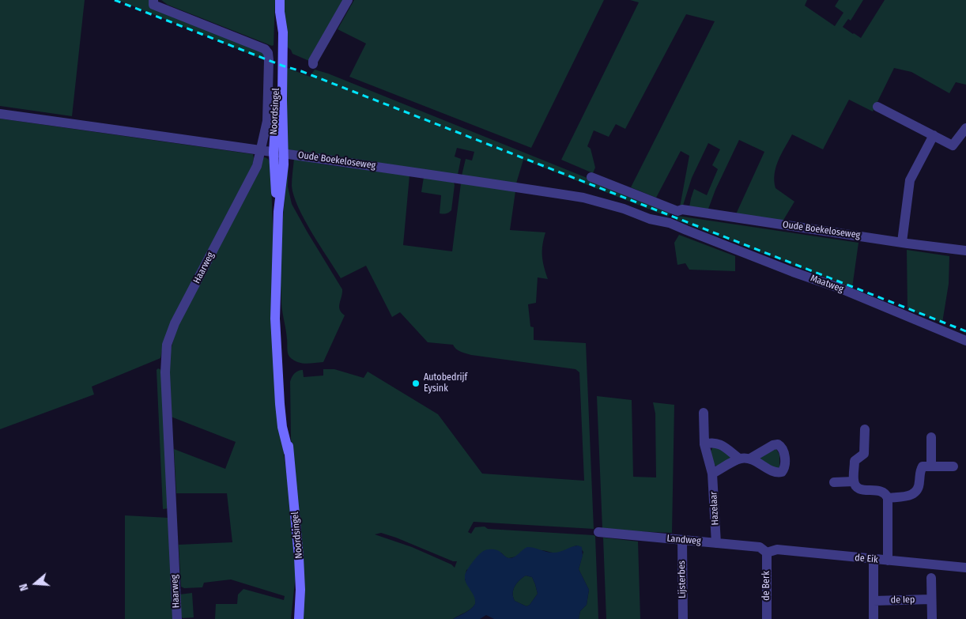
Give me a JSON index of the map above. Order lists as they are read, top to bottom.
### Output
{
  "streets": {
    "main road": ["Noordsingel"],
    "street": [
      "Oude Boekeloseweg",
      "Haarweg",
      "Maatweg",
      "Hazelaar",
      "Landweg",
      "de Eik",
      "Lijsterbes",
      "de Berk",
      "de Iep"
    ]
  },
  "crossings": [
    ["Noordsingel", "Oude Boekeloseweg"],
    ["Oude Boekeloseweg", "Haarweg"],
    ["Oude Boekeloseweg", "Maatweg"],
    ["Hazelaar", "Landweg"],
    ["Landweg", "de Eik"],
    ["Landweg", "Lijsterbes"],
    ["Landweg", "de Berk"],
    ["de Eik", "de Berk"]
  ],
  "places": ["Autobedrijf Eysink"],
  "north": "left"
}
